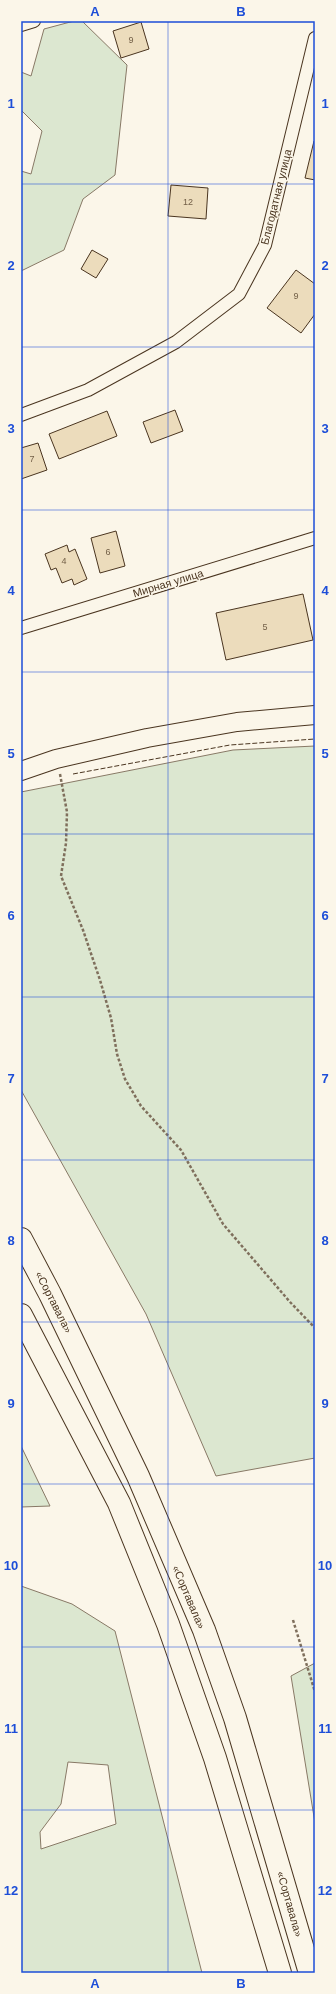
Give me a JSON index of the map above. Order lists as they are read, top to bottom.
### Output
{
  "streets": {
    "highway": ["«Сортавала»"],
    "street": ["Благодатная улица", "Мирная улица"]
  },
  "house_numbers": [
    "9",
    "12",
    "9",
    "7",
    "6",
    "4",
    "5"
  ],
  "grid": {
    "columns": ["A", "B"],
    "rows": [
      "1",
      "2",
      "3",
      "4",
      "5",
      "6",
      "7",
      "8",
      "9",
      "10",
      "11",
      "12"
    ]
  }
}
